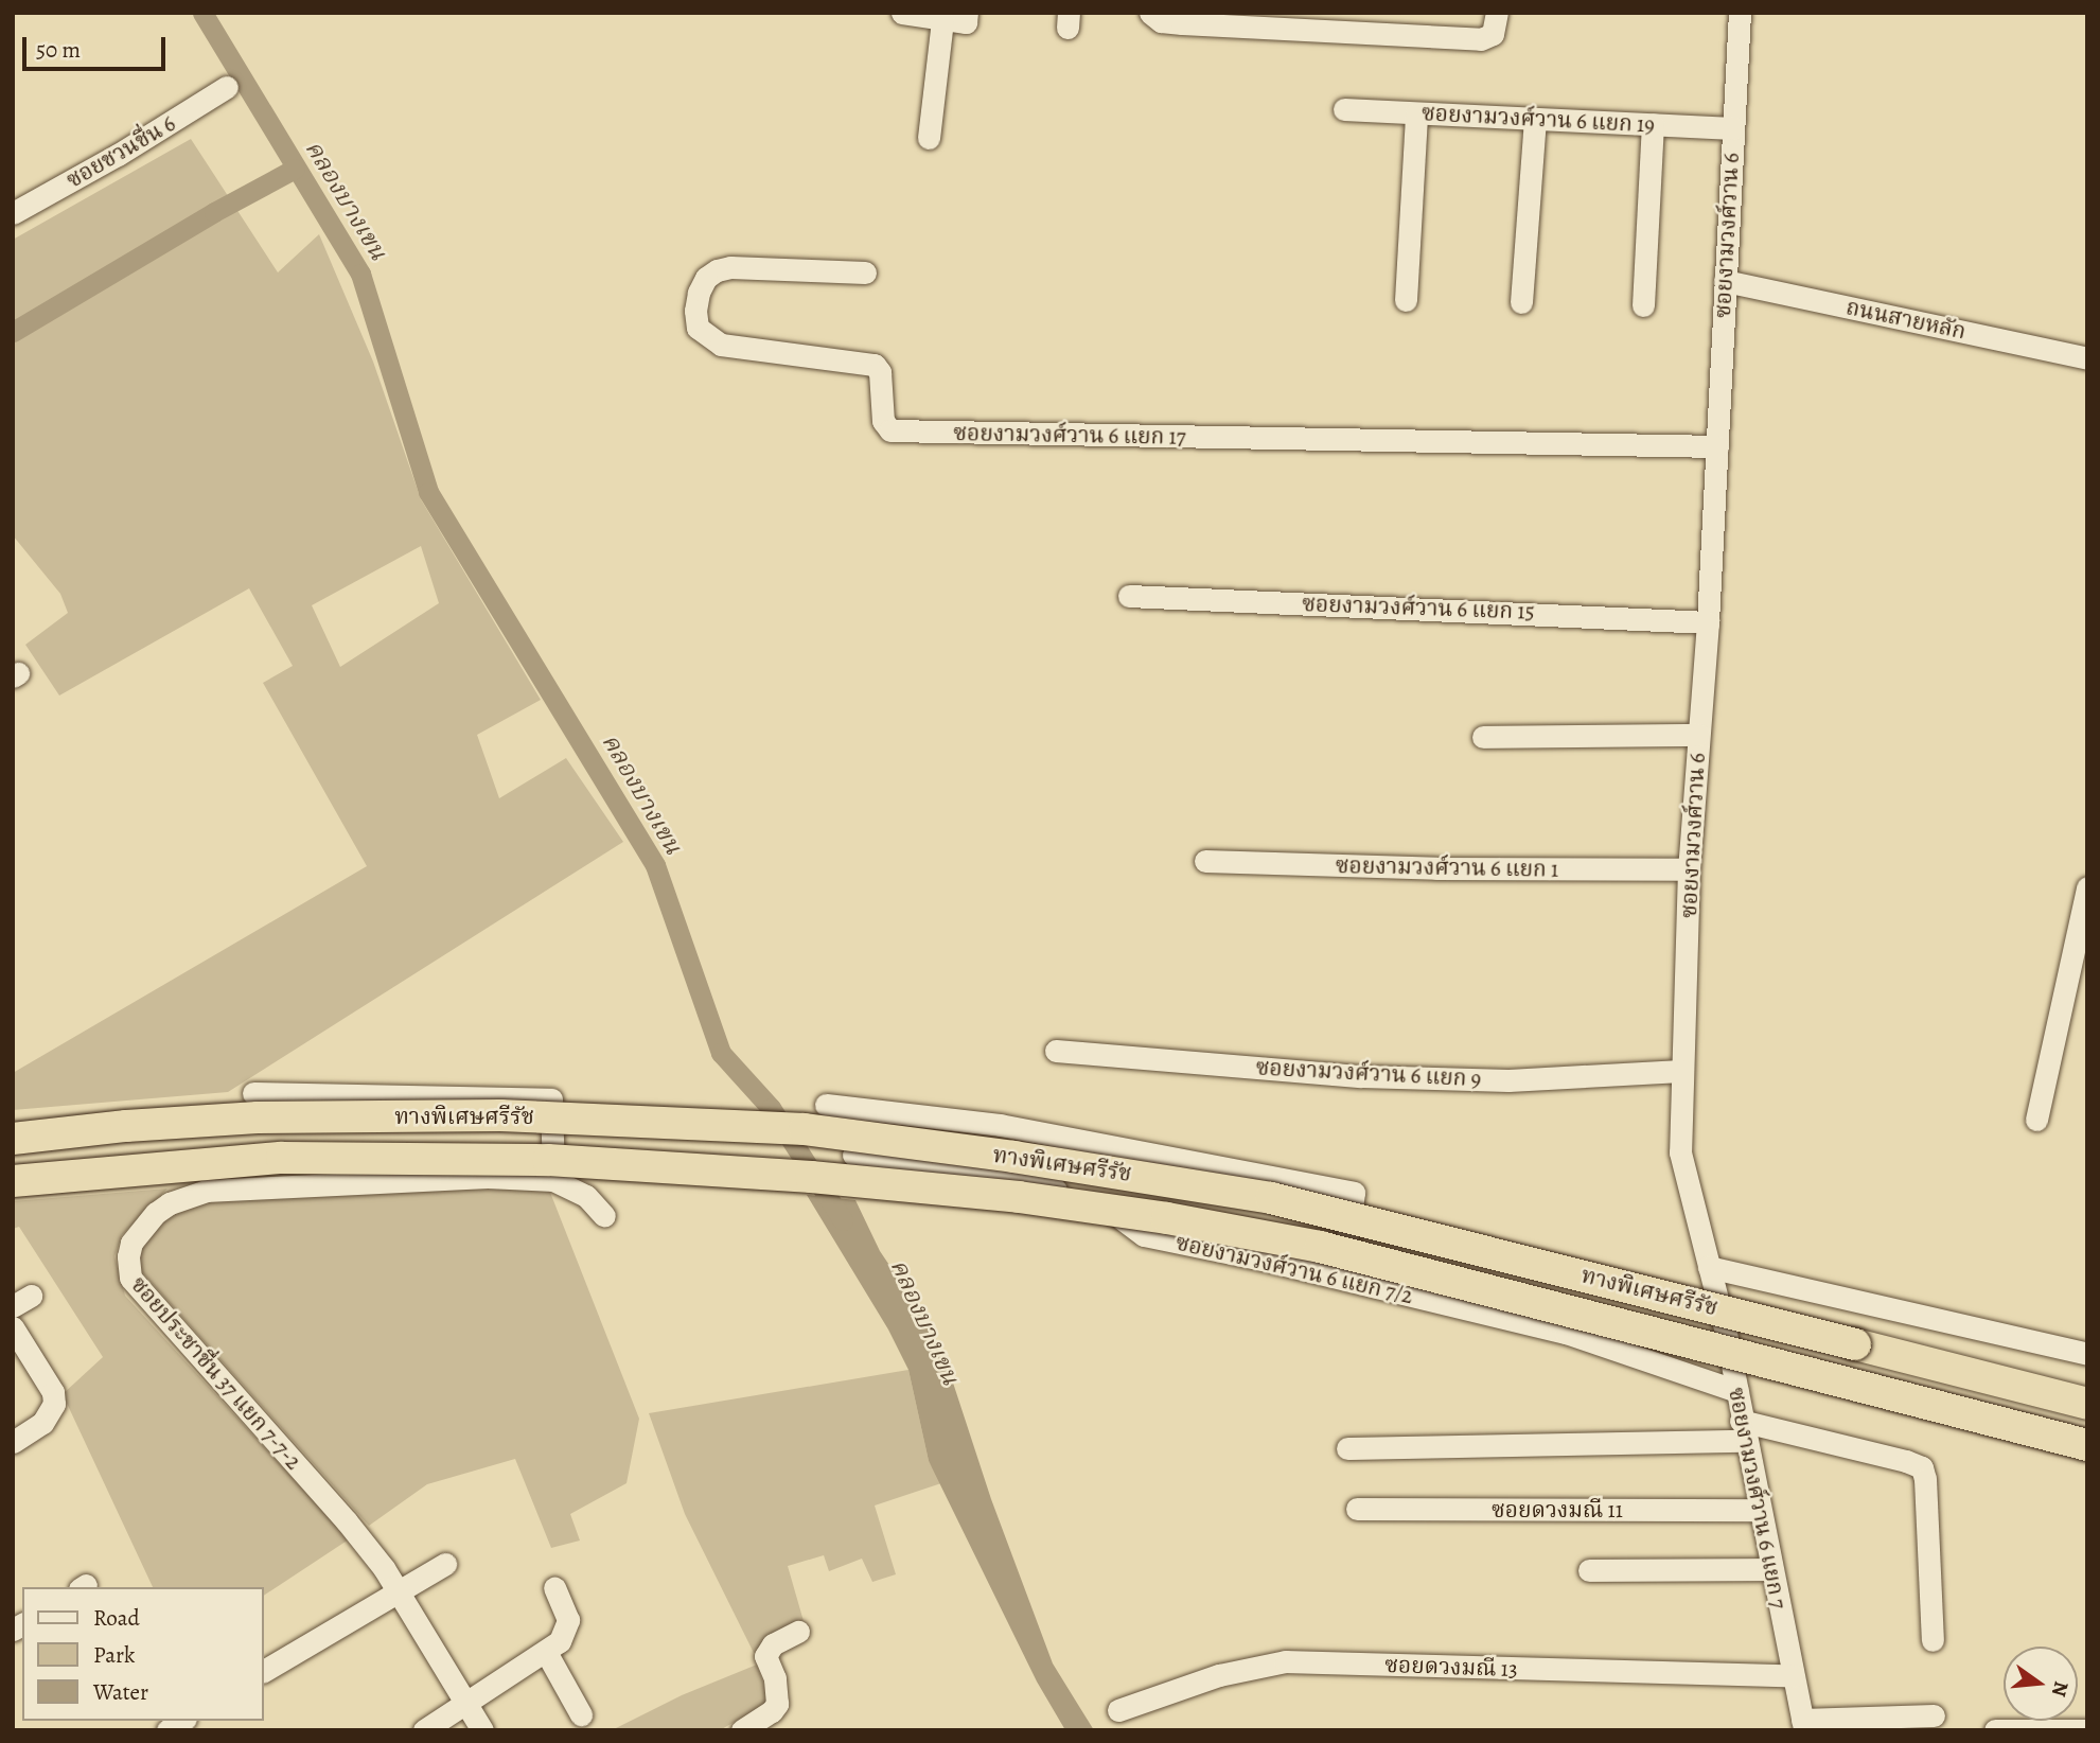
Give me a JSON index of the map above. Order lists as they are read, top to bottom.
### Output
{
  "streets": {
    "highway": ["ทางพิเศษศรีรัช"],
    "street": [
      "ซอยงามวงศ์วาน 6 แยก 19",
      "ซอยชวนชื่น 6",
      "ซอยงามวงศ์วาน 6",
      "ถนนสายหลัก",
      "ซอยงามวงศ์วาน 6 แยก 17",
      "ซอยงามวงศ์วาน 6 แยก 15",
      "ซอยงามวงศ์วาน 6 แยก 1",
      "ซอยงามวงศ์วาน 6 แยก 9",
      "ซอยงามวงศ์วาน 6 แยก 7/2",
      "ซอยประชาชื่น 37 แยก 7-7-2",
      "ซอยงามวงศ์วาน 6 แยก 7",
      "ซอยดวงมณี 11",
      "ซอยดวงมณี 13"
    ]
  },
  "crossings": [
    ["ซอยงามวงศ์วาน 6 แยก 19", "ซอยงามวงศ์วาน 6"],
    ["ซอยงามวงศ์วาน 6", "ถนนสายหลัก"],
    ["ซอยงามวงศ์วาน 6", "ซอยงามวงศ์วาน 6 แยก 17"],
    ["ซอยงามวงศ์วาน 6", "ซอยงามวงศ์วาน 6 แยก 15"],
    ["ซอยงามวงศ์วาน 6", "ซอยงามวงศ์วาน 6 แยก 1"],
    ["ซอยงามวงศ์วาน 6", "ซอยงามวงศ์วาน 6 แยก 9"],
    ["ซอยงามวงศ์วาน 6", "ซอยงามวงศ์วาน 6 แยก 7"],
    ["ซอยงามวงศ์วาน 6 แยก 7/2", "ซอยงามวงศ์วาน 6 แยก 7"],
    ["ซอยงามวงศ์วาน 6 แยก 7", "ซอยดวงมณี 11"],
    ["ซอยงามวงศ์วาน 6 แยก 7", "ซอยดวงมณี 13"]
  ],
  "water": ["คลองบางเขน"],
  "legend": ["Road", "Park", "Water"],
  "scale_bar": "50 m",
  "north": "right"
}
